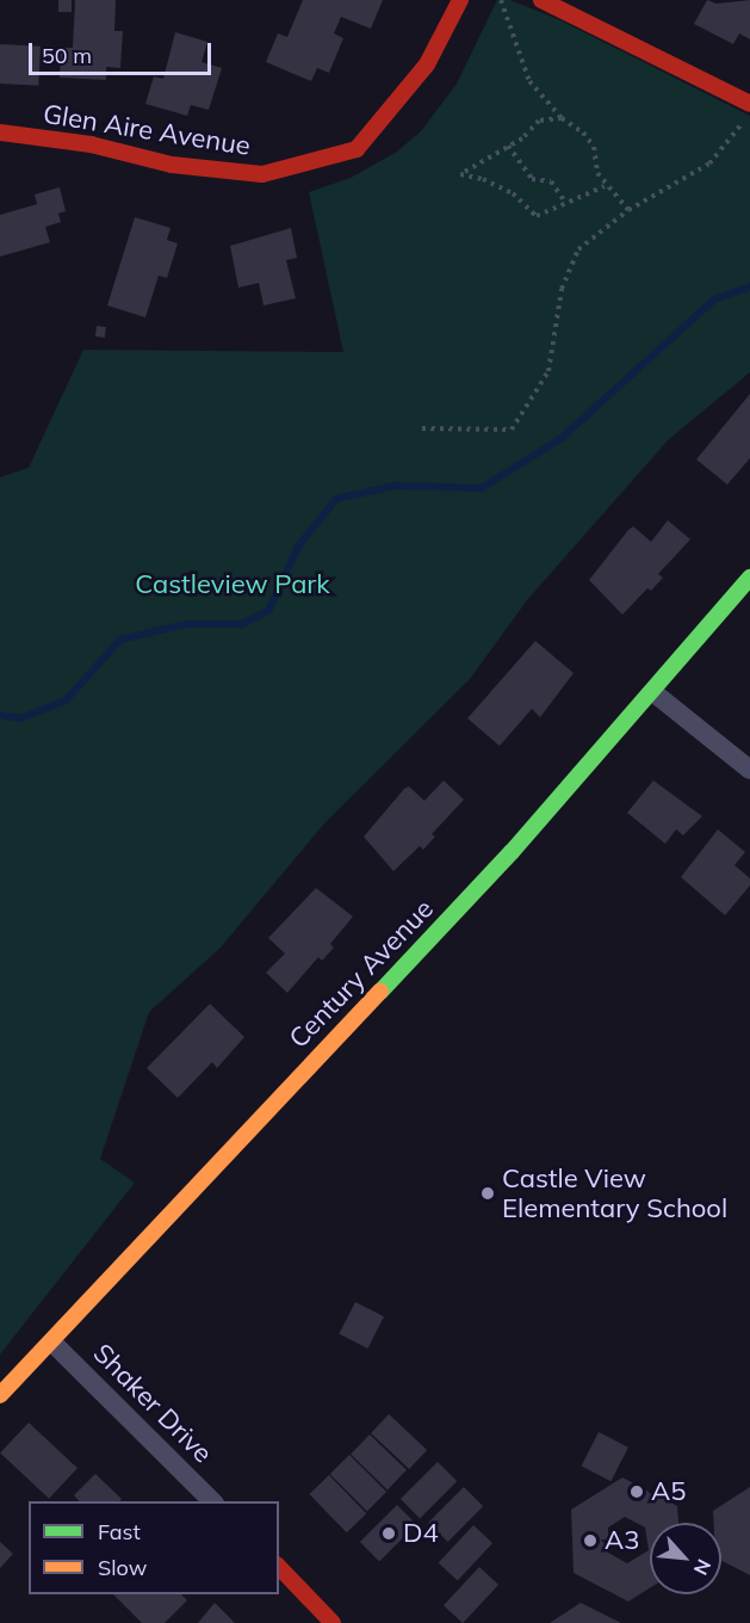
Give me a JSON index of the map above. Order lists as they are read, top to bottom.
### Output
{
  "streets": {
    "street": ["Glen Aire Avenue", "Century Avenue", "Shaker Drive"]
  },
  "crossings": [
    ["Century Avenue", "Shaker Drive"]
  ],
  "parks": ["Castleview Park"],
  "places": [
    "Castle View Elementary School",
    "A5",
    "D4",
    "A3"
  ],
  "legend": ["Fast", "Slow"],
  "scale_bar": "50 m",
  "north": "bottom right"
}
